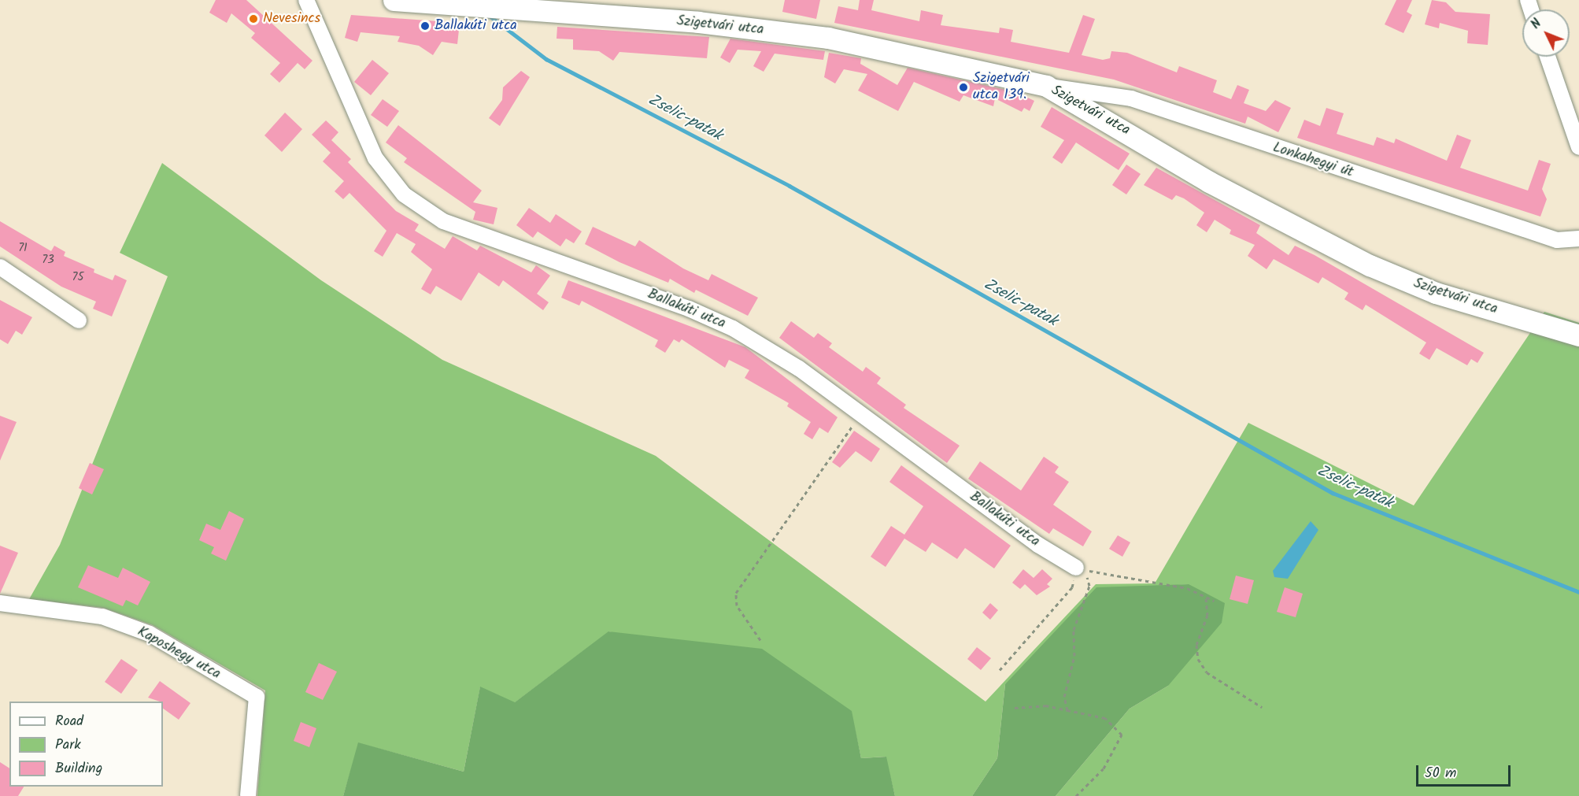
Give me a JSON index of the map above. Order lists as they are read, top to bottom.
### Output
{
  "streets": {
    "street": [
      "Szigetvári utca",
      "Lonkahegyi út",
      "Ballakúti utca",
      "Kaposhegy utca"
    ]
  },
  "crossings": [
    ["Szigetvári utca", "Lonkahegyi út"]
  ],
  "water": ["Zselic-patak"],
  "places": ["Nevesincs", "Ballakúti utca", "Szigetvári utca 139."],
  "house_numbers": ["71", "73", "75"],
  "legend": ["Road", "Park", "Building"],
  "scale_bar": "50 m",
  "north": "top left"
}
